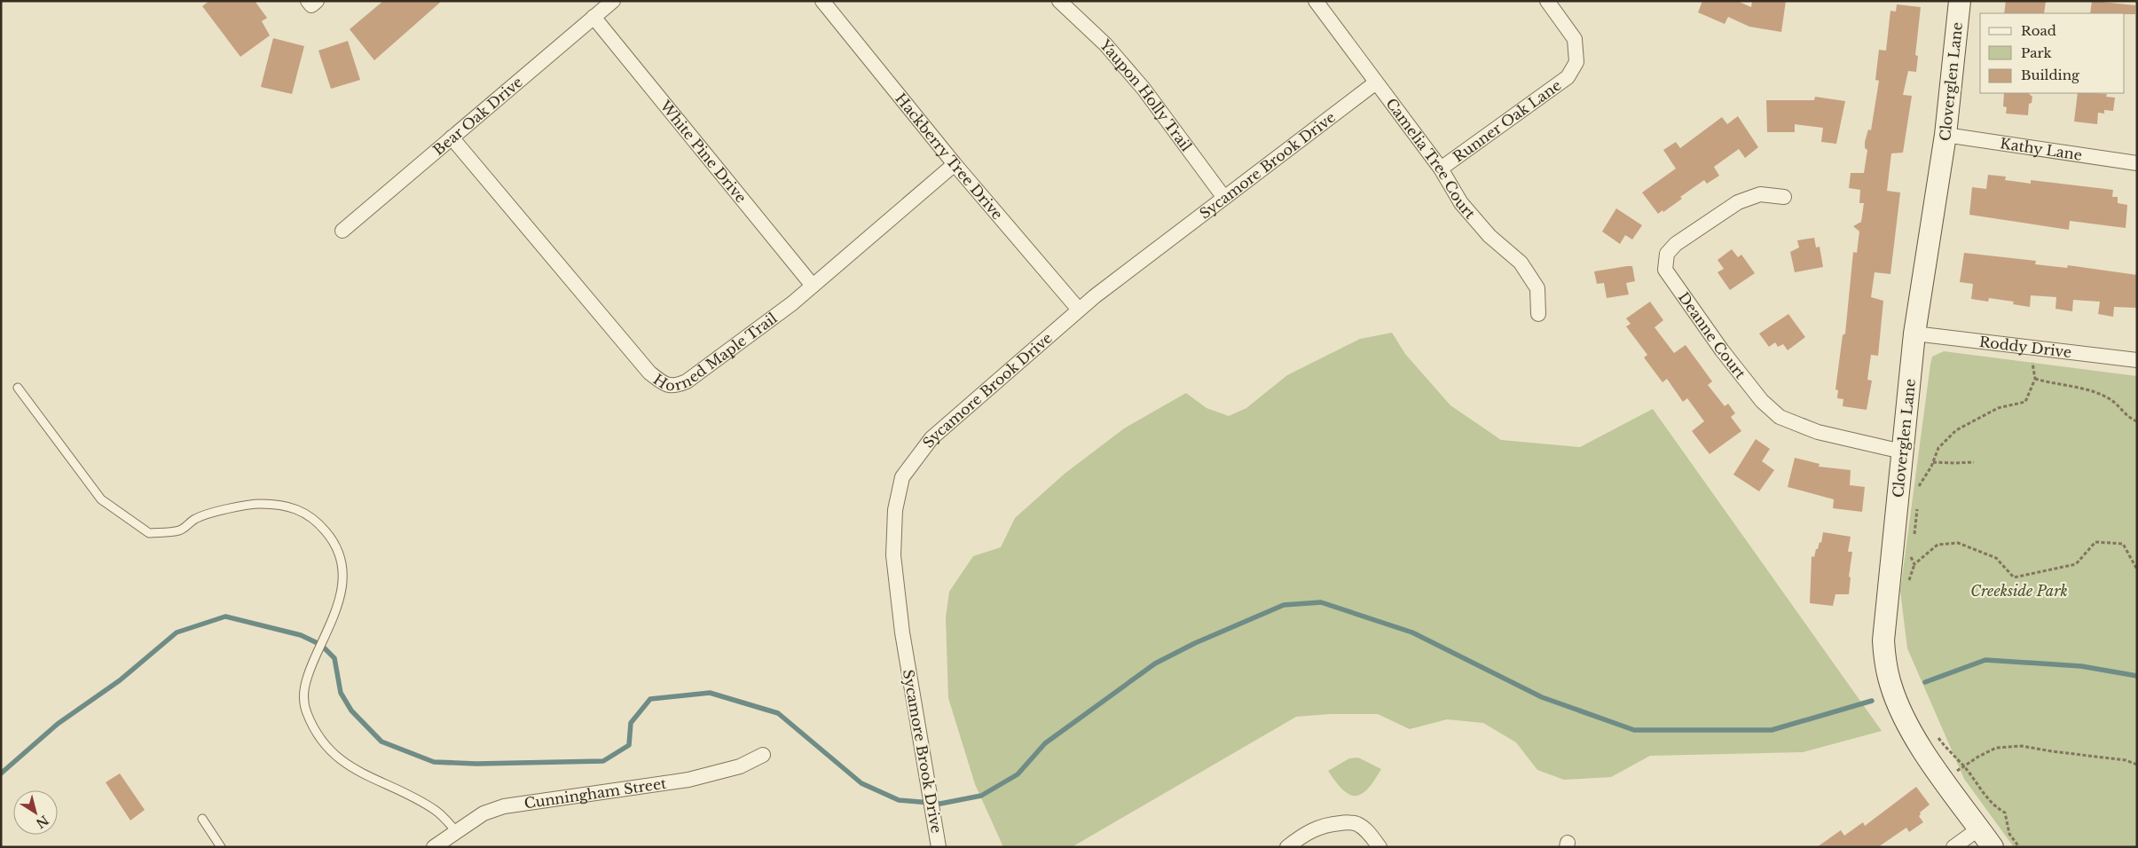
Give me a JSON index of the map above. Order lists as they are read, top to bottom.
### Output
{
  "streets": {
    "street": [
      "Cloverglen Lane",
      "Yaupon Holly Trail",
      "Bear Oak Drive",
      "Runner Oak Lane",
      "Kathy Lane",
      "White Pine Drive",
      "Hackberry Tree Drive",
      "Camelia Tree Court",
      "Sycamore Brook Drive",
      "Deanne Court",
      "Horned Maple Trail",
      "Roddy Drive",
      "Cunningham Street"
    ]
  },
  "crossings": [
    ["Cloverglen Lane", "Kathy Lane"],
    ["Cloverglen Lane", "Deanne Court"],
    ["Cloverglen Lane", "Roddy Drive"],
    ["Yaupon Holly Trail", "Sycamore Brook Drive"],
    ["Bear Oak Drive", "White Pine Drive"],
    ["Bear Oak Drive", "Horned Maple Trail"],
    ["Runner Oak Lane", "Camelia Tree Court"],
    ["White Pine Drive", "Horned Maple Trail"],
    ["Hackberry Tree Drive", "Sycamore Brook Drive"],
    ["Hackberry Tree Drive", "Horned Maple Trail"],
    ["Camelia Tree Court", "Sycamore Brook Drive"]
  ],
  "parks": ["Creekside Park"],
  "legend": ["Road", "Park", "Building"],
  "north": "bottom right"
}
